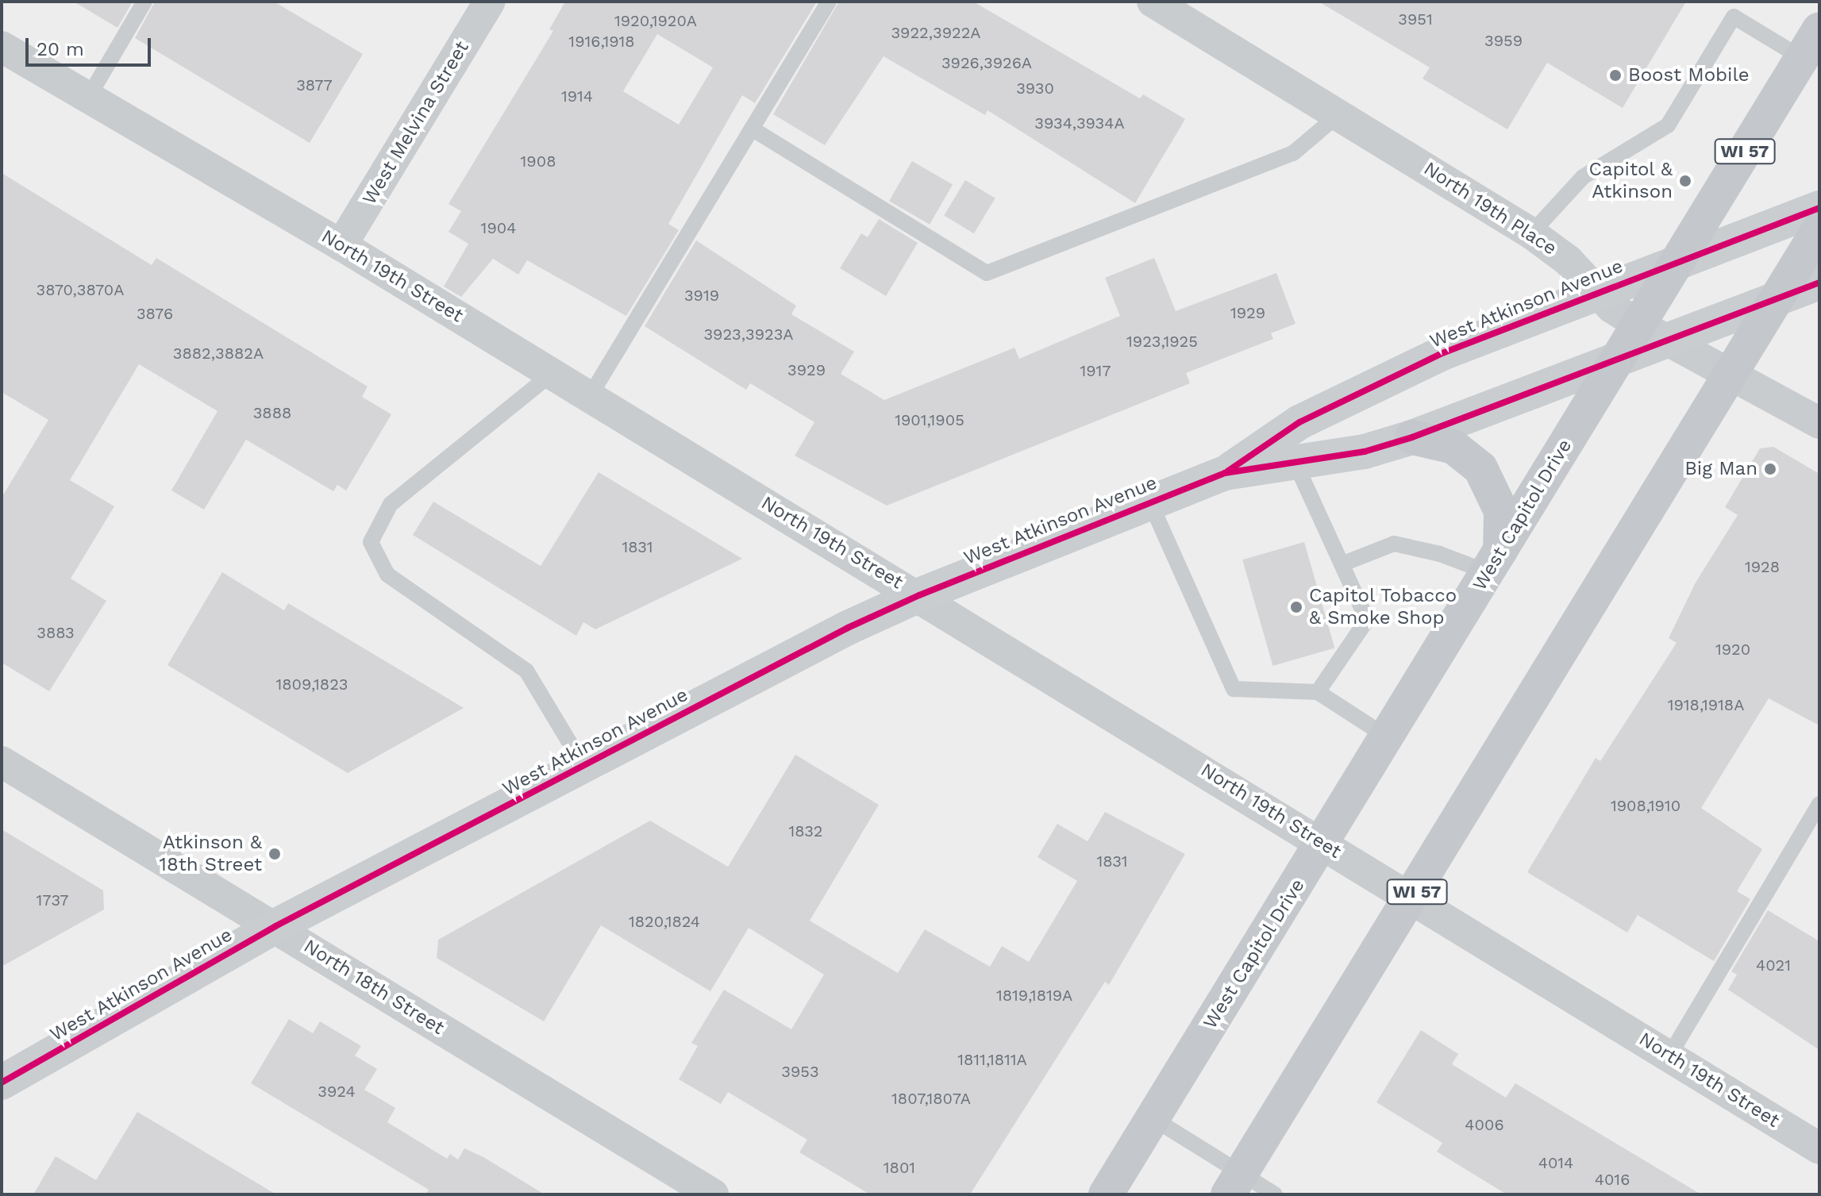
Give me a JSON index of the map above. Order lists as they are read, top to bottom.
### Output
{
  "streets": {
    "main road": ["WI 57", "West Capitol Drive"],
    "street": [
      "West Melvina Street",
      "North 19th Place",
      "North 19th Street",
      "West Atkinson Avenue",
      "North 18th Street"
    ]
  },
  "crossings": [
    ["West Melvina Street", "North 19th Street"],
    ["WI 57", "North 19th Place"],
    ["WI 57", "North 19th Street"],
    ["North 19th Place", "West Atkinson Avenue"],
    ["North 19th Place", "West Capitol Drive"],
    ["North 19th Street", "West Atkinson Avenue"],
    ["North 19th Street", "West Capitol Drive"],
    ["West Atkinson Avenue", "West Capitol Drive"],
    ["West Atkinson Avenue", "North 18th Street"]
  ],
  "places": [
    "Boost Mobile",
    "Capitol & Atkinson",
    "Big Man",
    "Capitol Tobacco & Smoke Shop",
    "Atkinson & 18th Street"
  ],
  "house_numbers": [
    "3951",
    "1920,1920A",
    "3922,3922A",
    "3959",
    "1916,1918",
    "3926,3926A",
    "3877",
    "3930",
    "1914",
    "3934,3934A",
    "1908",
    "1904",
    "3870,3870A",
    "3919",
    "1929",
    "3876",
    "3923,3923A",
    "1923,1925",
    "3882,3882A",
    "3929",
    "1917",
    "3888",
    "1901,1905",
    "1831",
    "1928",
    "3883",
    "1920",
    "1809,1823",
    "1918,1918A",
    "1908,1910",
    "1832",
    "1831",
    "1737",
    "1820,1824",
    "4021",
    "1819,1819A",
    "1811,1811A",
    "3953",
    "3924",
    "1807,1807A",
    "4006",
    "4014",
    "1801",
    "4016"
  ],
  "scale_bar": "20 m"
}
